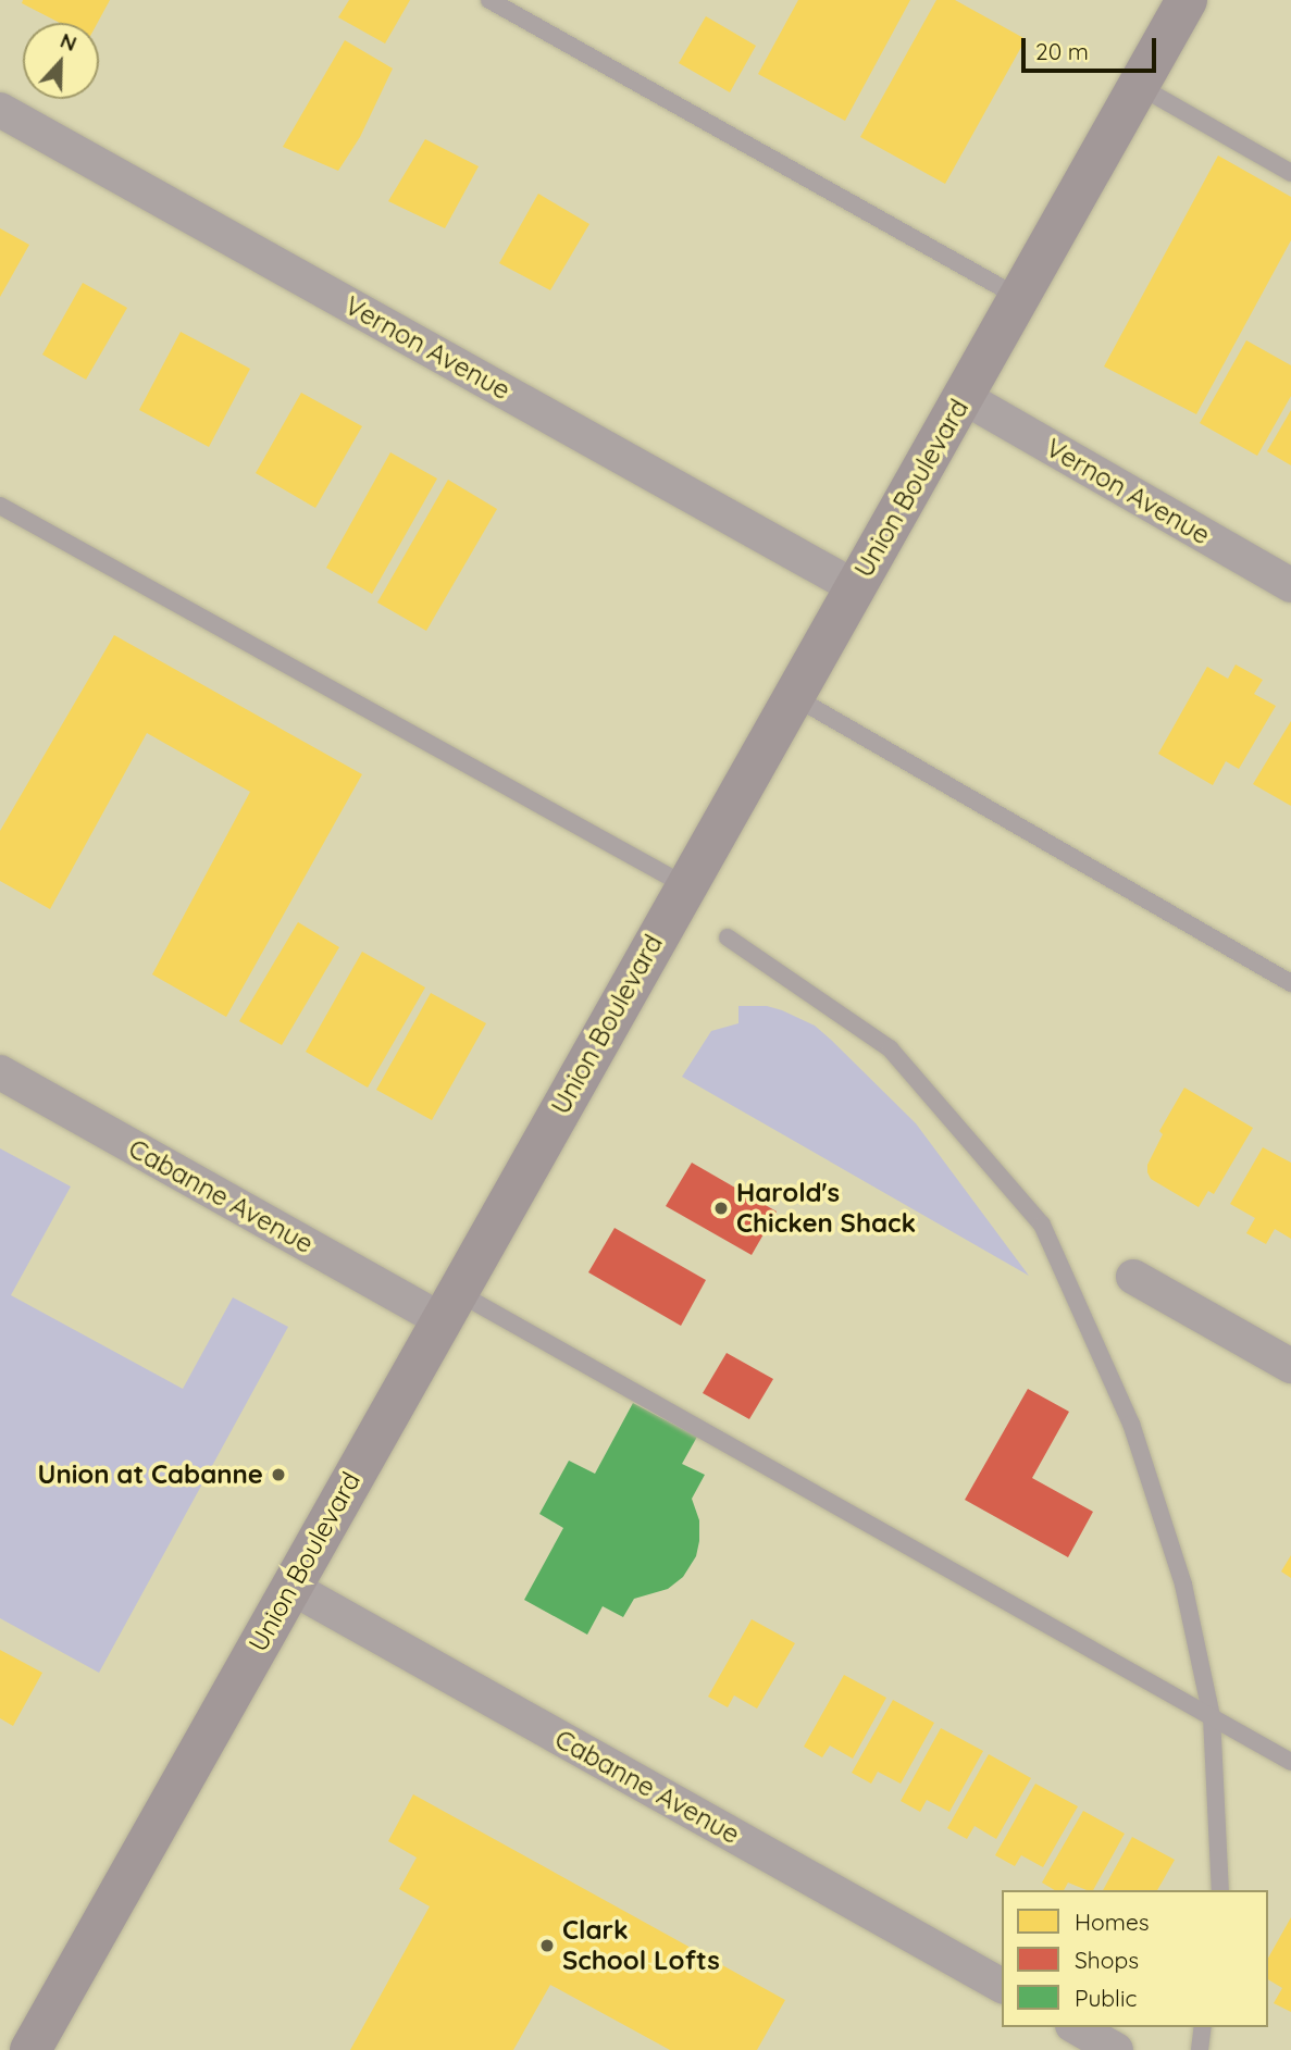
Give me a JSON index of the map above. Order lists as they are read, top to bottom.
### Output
{
  "streets": {
    "main road": ["Union Boulevard"],
    "street": ["Vernon Avenue", "Cabanne Avenue"]
  },
  "crossings": [
    ["Vernon Avenue", "Union Boulevard"],
    ["Union Boulevard", "Cabanne Avenue"]
  ],
  "places": ["Harold's Chicken Shack", "Union at Cabanne", "Clark School Lofts"],
  "legend": ["Homes", "Shops", "Public"],
  "scale_bar": "20 m",
  "north": "top"
}
